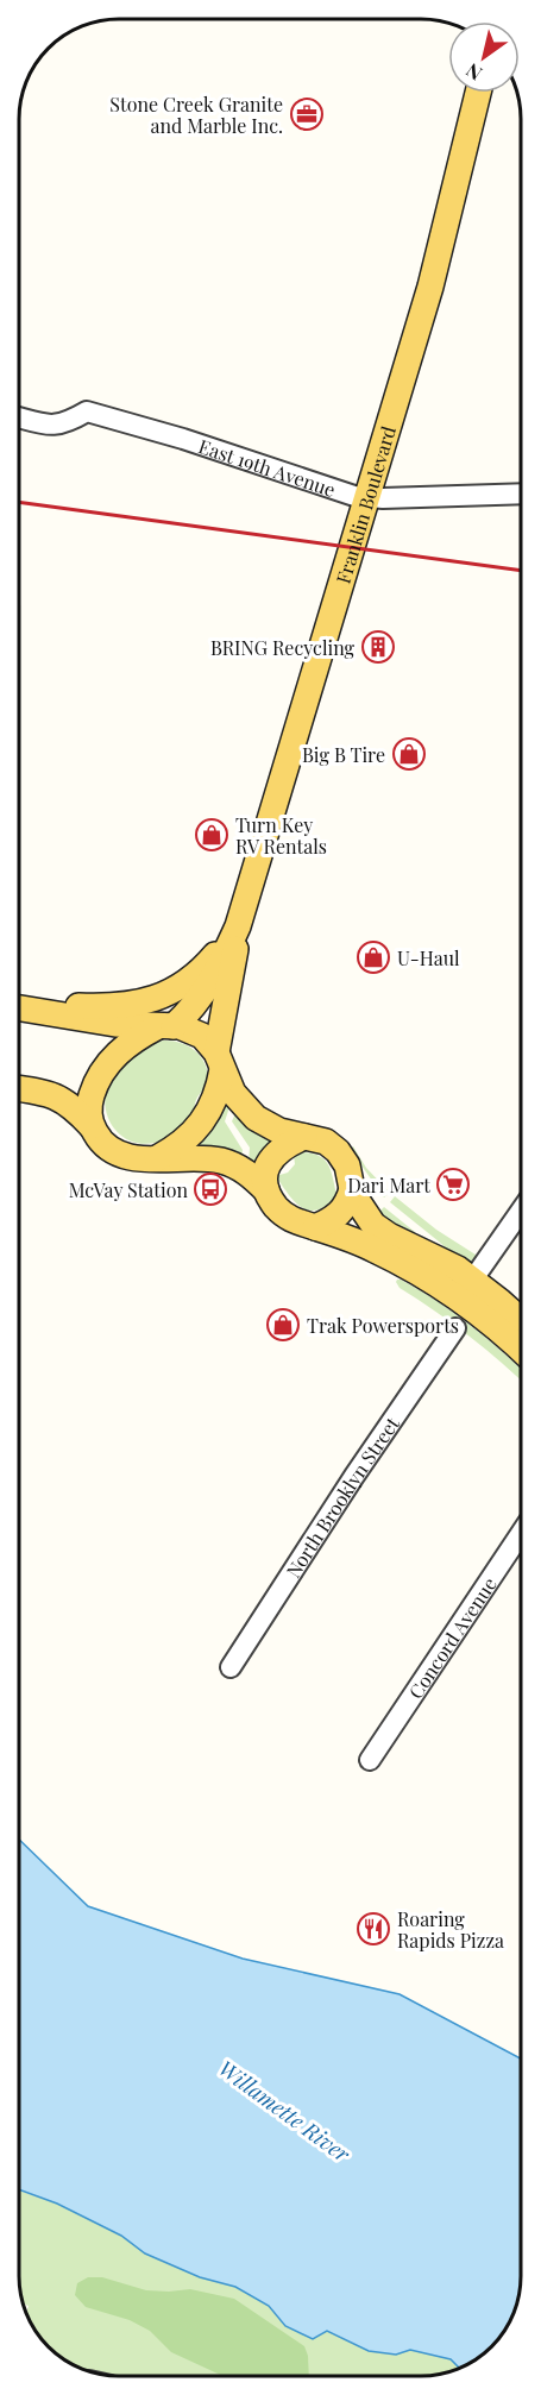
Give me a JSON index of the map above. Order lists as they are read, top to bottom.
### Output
{
  "streets": {
    "main road": ["Franklin Boulevard"],
    "street": ["East 19th Avenue", "North Brooklyn Street", "Concord Avenue"]
  },
  "crossings": [
    ["East 19th Avenue", "Franklin Boulevard"]
  ],
  "water": ["Willamette River"],
  "places": {
    "office": ["Stone Creek Granite and Marble Inc."],
    "building": ["BRING Recycling"],
    "shop": [
      "Big B Tire",
      "Turn Key RV Rentals",
      "U-Haul",
      "Trak Powersports"
    ],
    "supermarket": ["Dari Mart"],
    "bus stop": ["McVay Station"],
    "restaurant": ["Roaring Rapids Pizza"]
  },
  "north": "bottom left"
}
